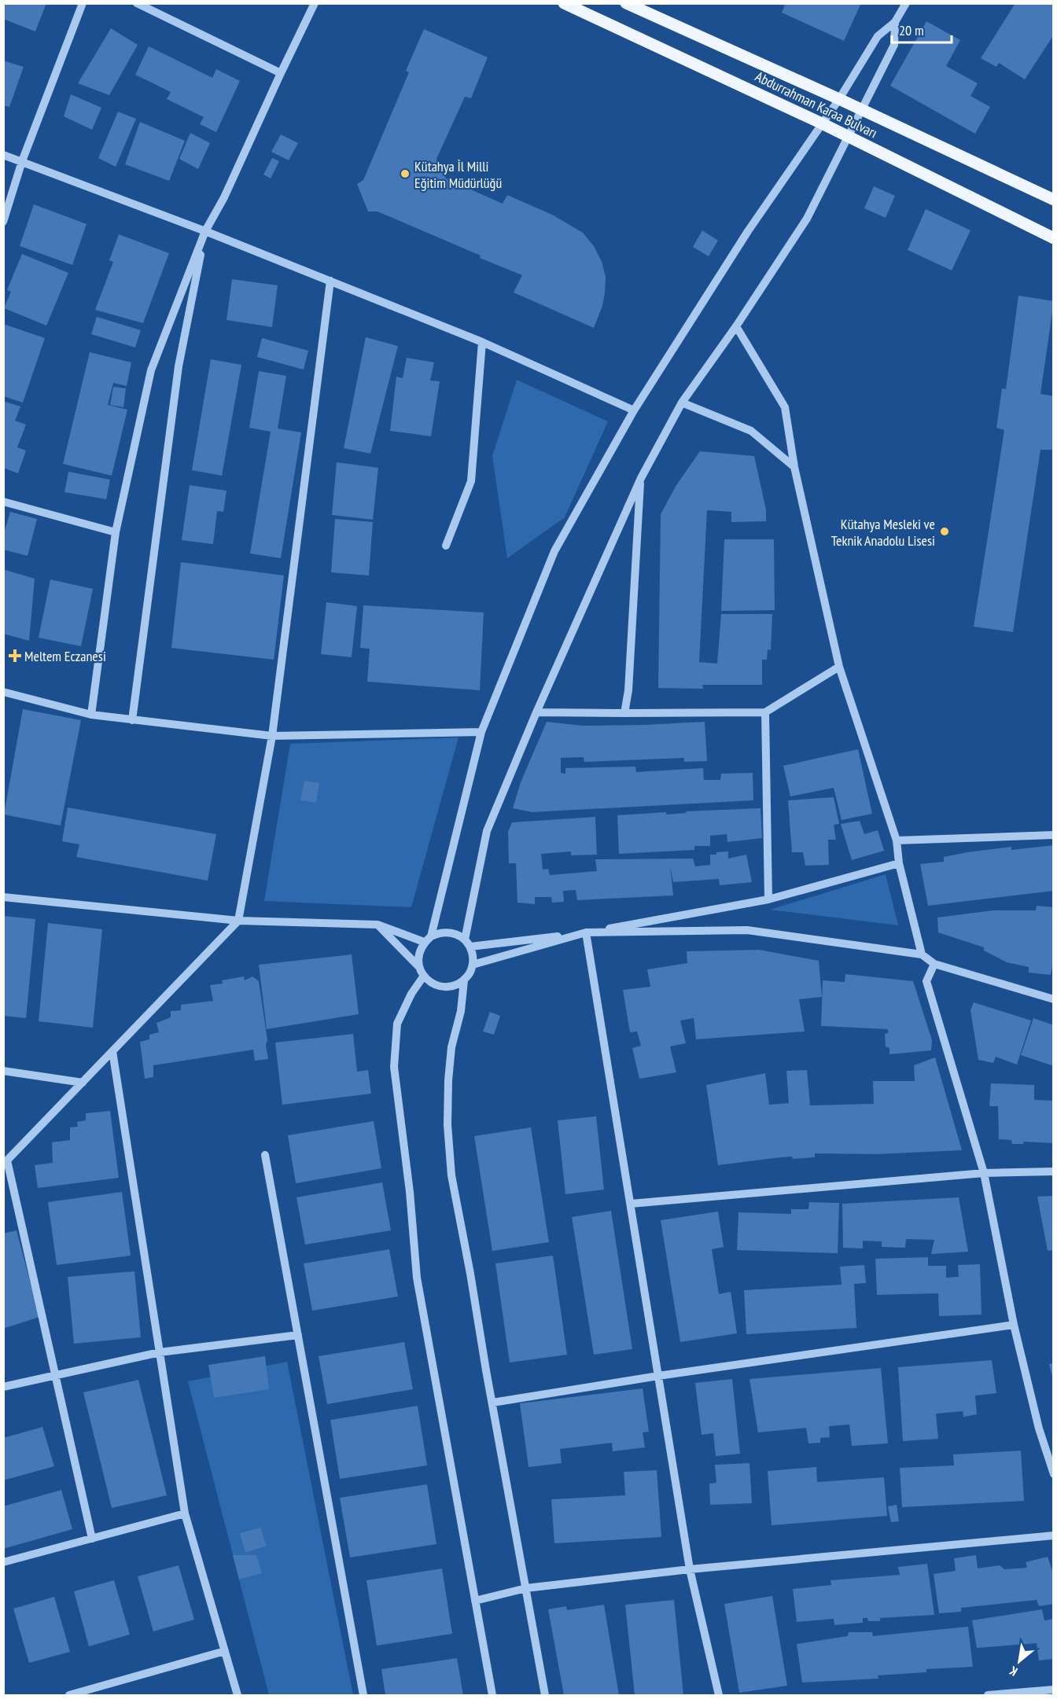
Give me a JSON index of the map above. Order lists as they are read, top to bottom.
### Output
{
  "streets": {
    "main road": ["Abdurrahman Karaa Bulvarı"]
  },
  "places": {
    "other": ["Kütahya İl Milli Eğitim Müdürlüğü", "Kütahya Mesleki ve Teknik Anadolu Lisesi"],
    "health": ["Meltem Eczanesi"]
  },
  "scale_bar": "20 m",
  "north": "bottom left"
}
